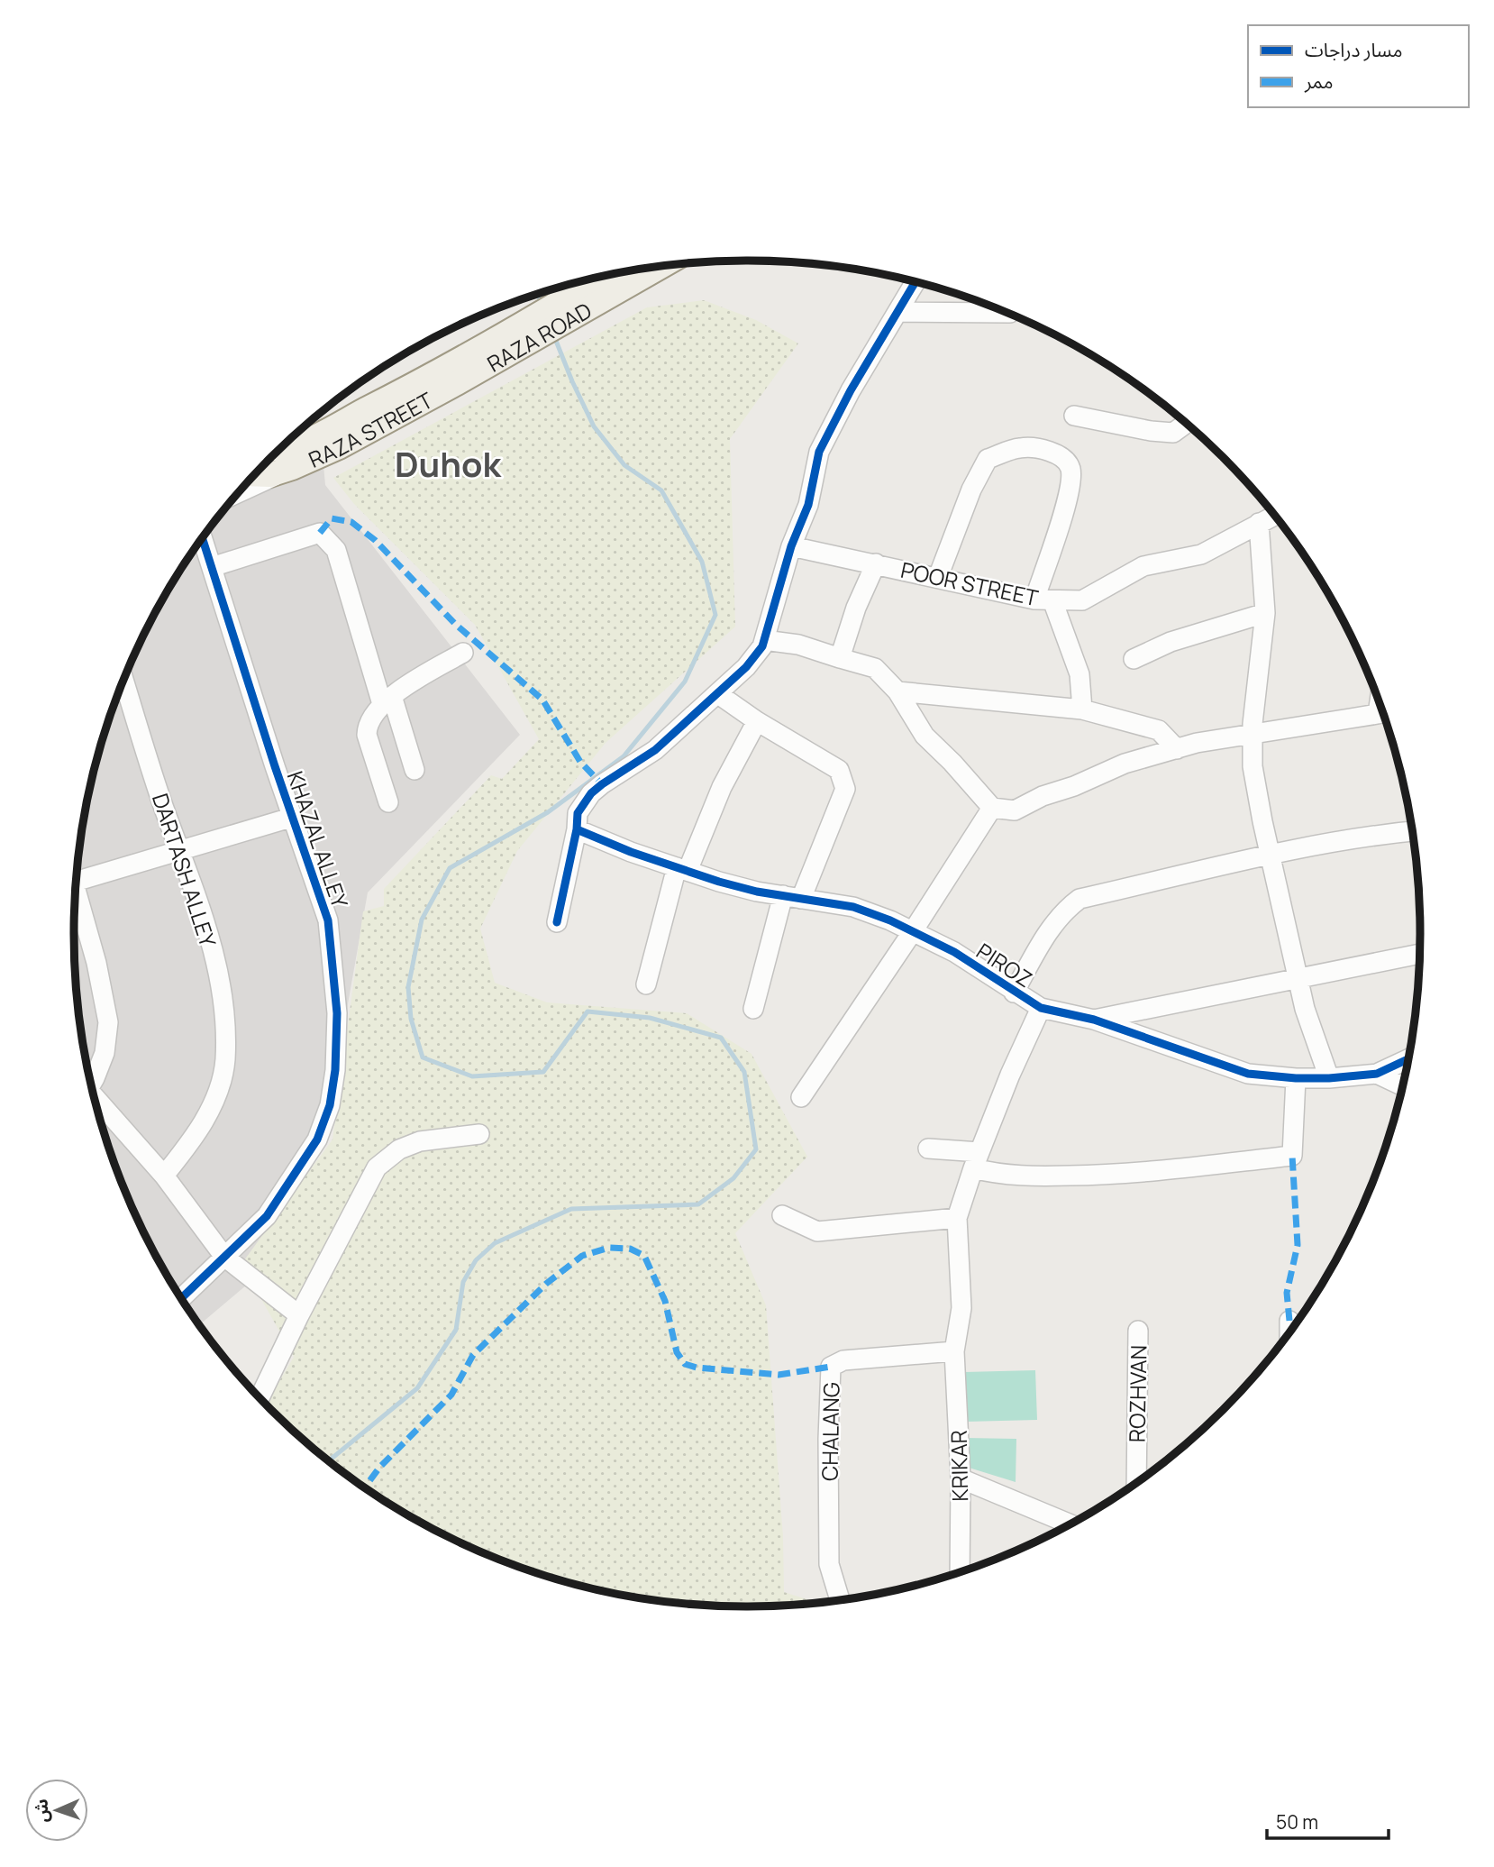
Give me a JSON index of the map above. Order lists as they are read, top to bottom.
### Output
{
  "streets": {
    "main road": ["RAZA ROAD", "RAZA STREET"],
    "street": [
      "POOR STREET",
      "KHAZAL ALLEY",
      "DARTASH ALLEY",
      "PIROZ",
      "ROZHVAN",
      "CHALANG",
      "KRIKAR"
    ]
  },
  "crossings": [
    ["RAZA ROAD", "RAZA STREET"],
    ["CHALANG", "KRIKAR"]
  ],
  "districts": ["Duhok"],
  "legend": ["مسار دراجات", "ممر"],
  "scale_bar": "50 m",
  "north": "left"
}
